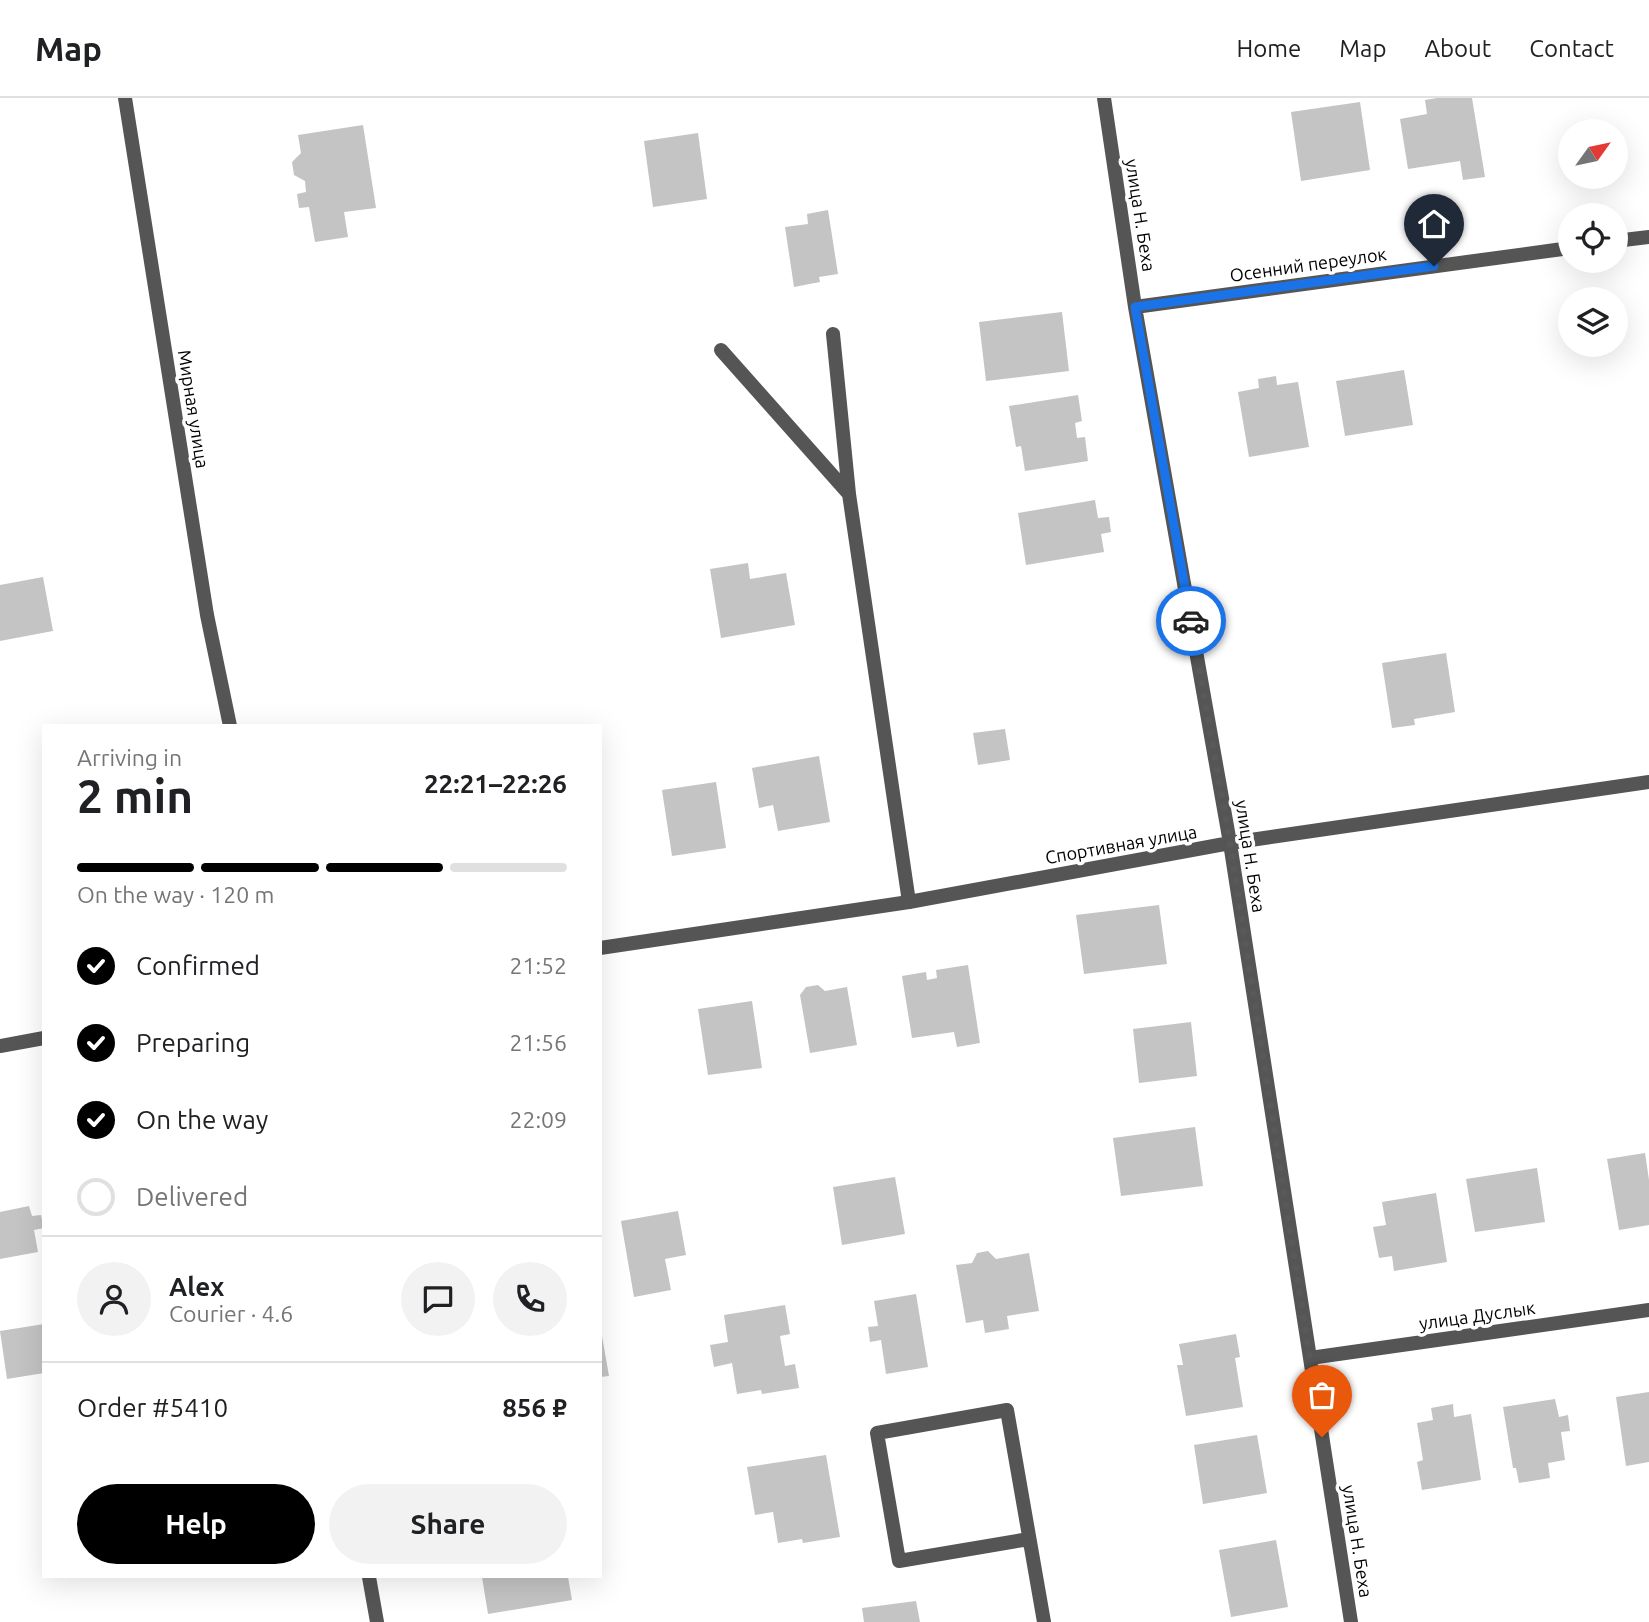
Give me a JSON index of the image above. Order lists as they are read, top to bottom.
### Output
{
  "streets": {
    "street": [
      "улица Н. Беха",
      "Осенний переулок",
      "Мирная улица",
      "Спортивная улица",
      "улица Дуслык"
    ]
  },
  "crossings": [
    ["улица Н. Беха", "Осенний переулок"],
    ["улица Н. Беха", "Спортивная улица"],
    ["улица Н. Беха", "улица Дуслык"]
  ],
  "north": "top right",
  "page": {
    "header": "Map",
    "nav": [
      "Home",
      "Map",
      "About",
      "Contact"
    ],
    "heading": ["2 min", "Arriving in", "22:21–22:26"],
    "panel": [
      "Alex",
      "Courier · 4.6",
      "Order #5410",
      "856 ₽"
    ],
    "bar": "On the way · 120 m",
    "list": [
      ["Confirmed", "21:52"],
      ["Preparing", "21:56"],
      ["On the way", "22:09"],
      "Delivered"
    ],
    "buttons": ["Help", "Share"]
  }
}
